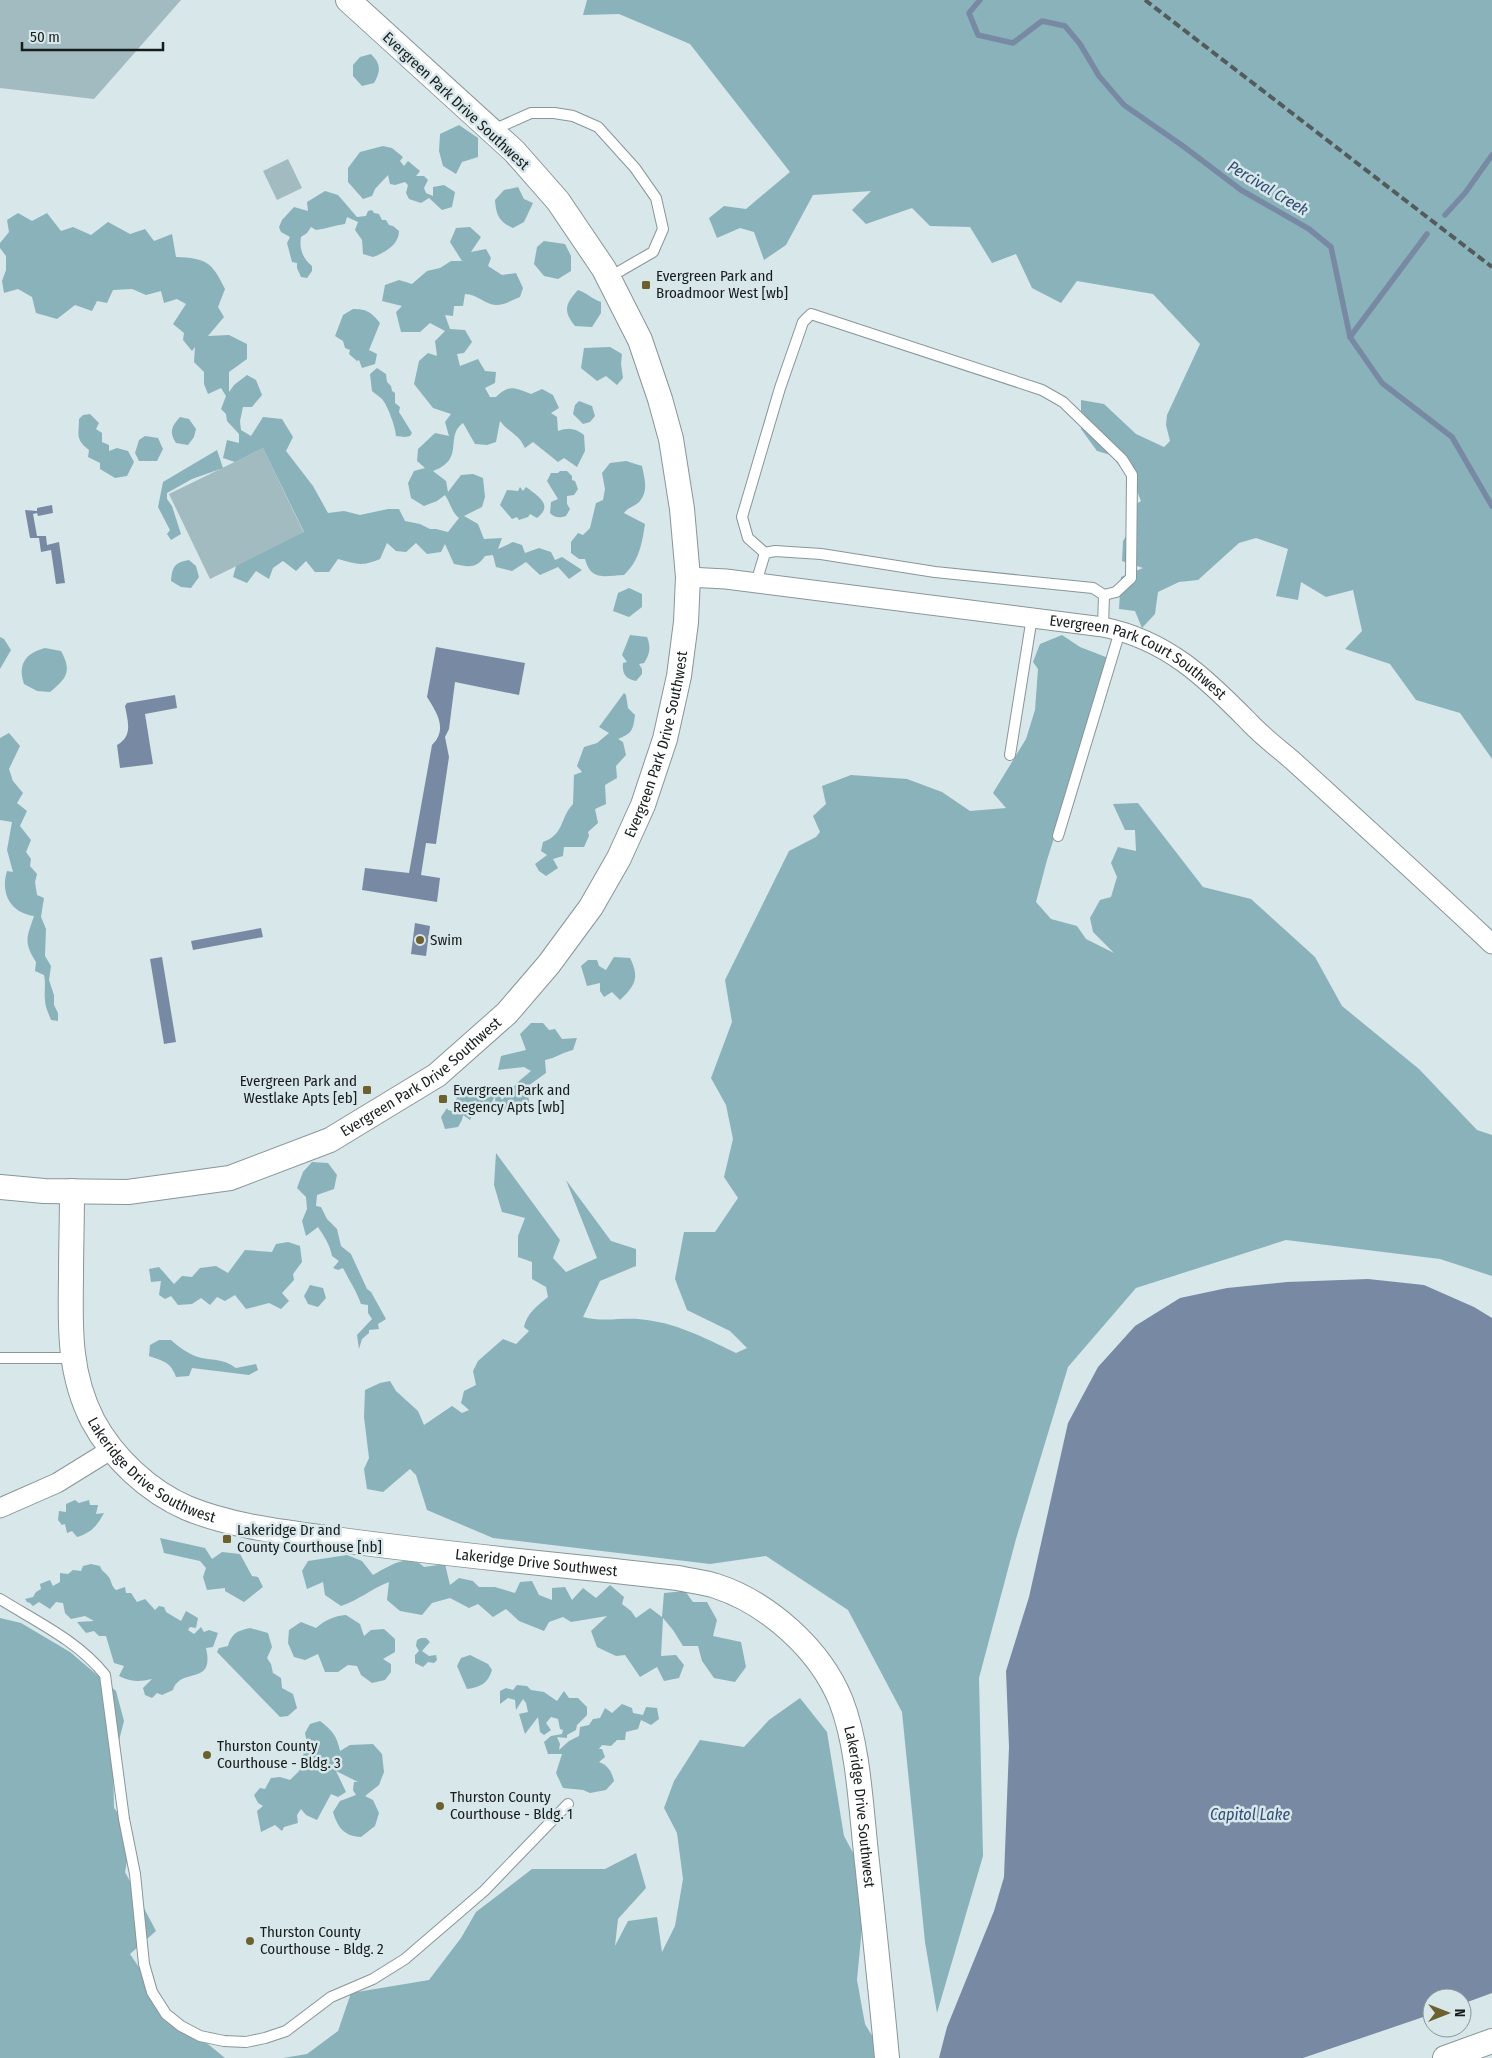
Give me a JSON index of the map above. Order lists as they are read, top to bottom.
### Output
{
  "streets": {
    "street": ["Evergreen Park Drive Southwest", "Evergreen Park Court Southwest", "Lakeridge Drive Southwest"]
  },
  "crossings": [
    ["Evergreen Park Drive Southwest", "Evergreen Park Court Southwest"],
    ["Evergreen Park Drive Southwest", "Lakeridge Drive Southwest"]
  ],
  "water": ["Percival Creek", "Capitol Lake"],
  "places": {
    "transit": [
      "Evergreen Park and Broadmoor West [wb]",
      "Evergreen Park and Westlake Apts [eb]",
      "Evergreen Park and Regency Apts [wb]",
      "Lakeridge Dr and County Courthouse [nb]"
    ],
    "other": [
      "Swim",
      "Thurston County Courthouse - Bldg. 3",
      "Thurston County Courthouse - Bldg. 1",
      "Thurston County Courthouse - Bldg. 2"
    ]
  },
  "scale_bar": "50 m",
  "north": "right"
}
